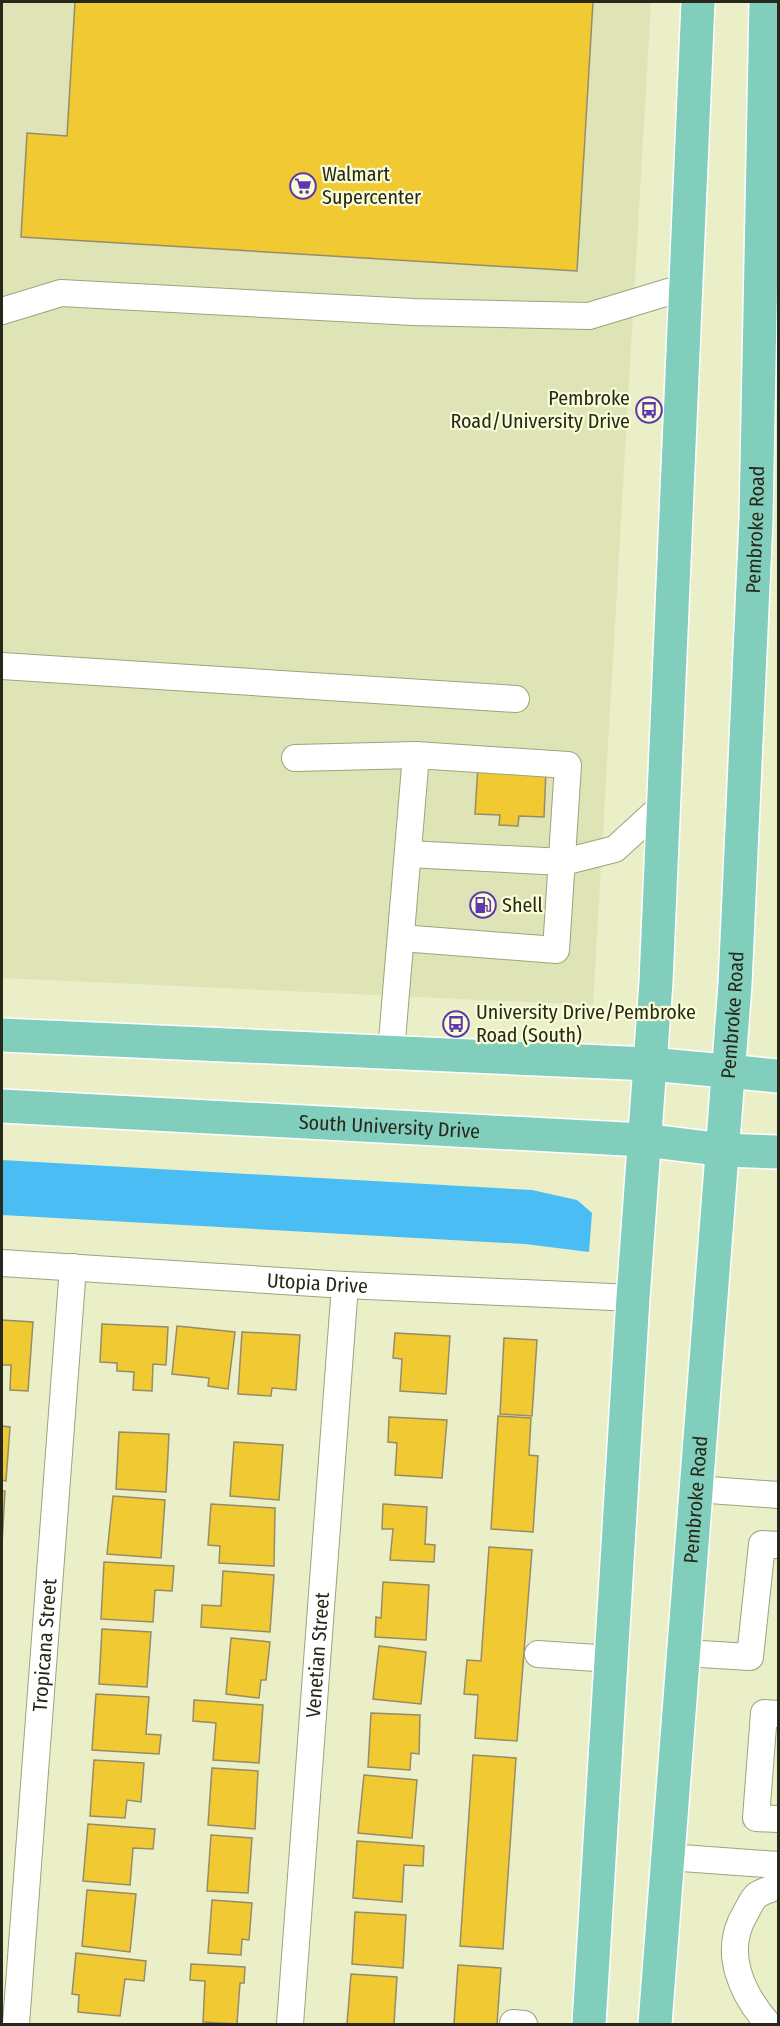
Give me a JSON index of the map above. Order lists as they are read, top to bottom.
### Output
{
  "streets": {
    "main road": ["Pembroke Road", "South University Drive"],
    "street": ["Utopia Drive", "Tropicana Street", "Venetian Street"]
  },
  "crossings": [
    ["Pembroke Road", "South University Drive"],
    ["Utopia Drive", "Tropicana Street"],
    ["Utopia Drive", "Venetian Street"]
  ],
  "places": {
    "supermarket": ["Walmart Supercenter"],
    "bus stop": ["Pembroke Road/University Drive", "University Drive/Pembroke Road (South)"],
    "fuel station": ["Shell"]
  }
}
